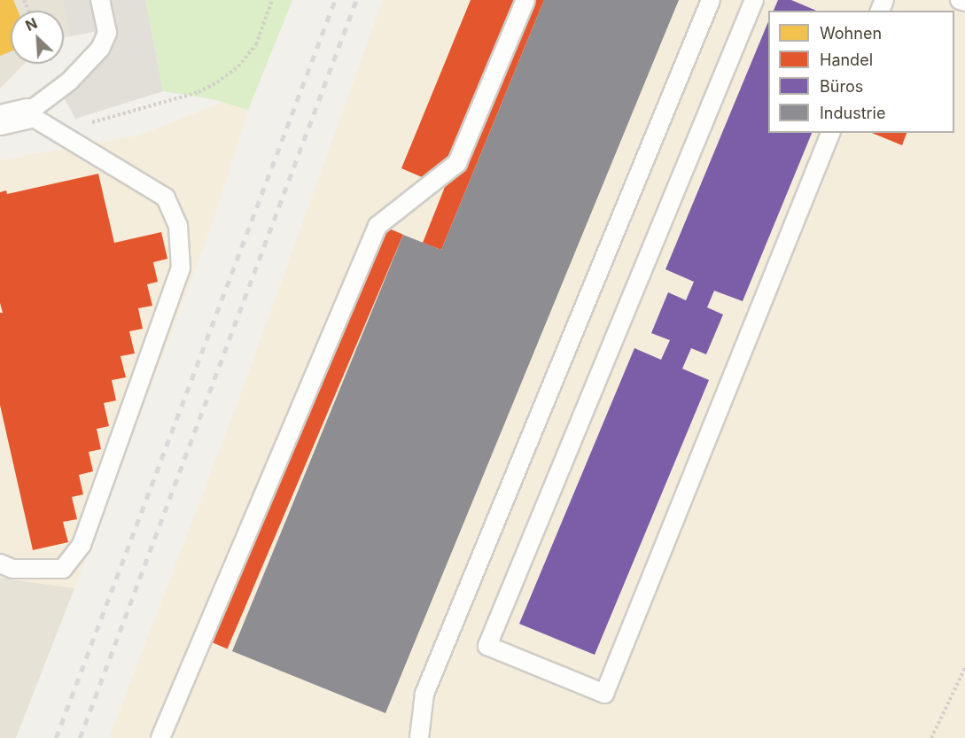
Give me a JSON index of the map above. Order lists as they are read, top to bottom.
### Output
{
  "legend": [
    "Wohnen",
    "Handel",
    "Büros",
    "Industrie"
  ],
  "north": "top left"
}
